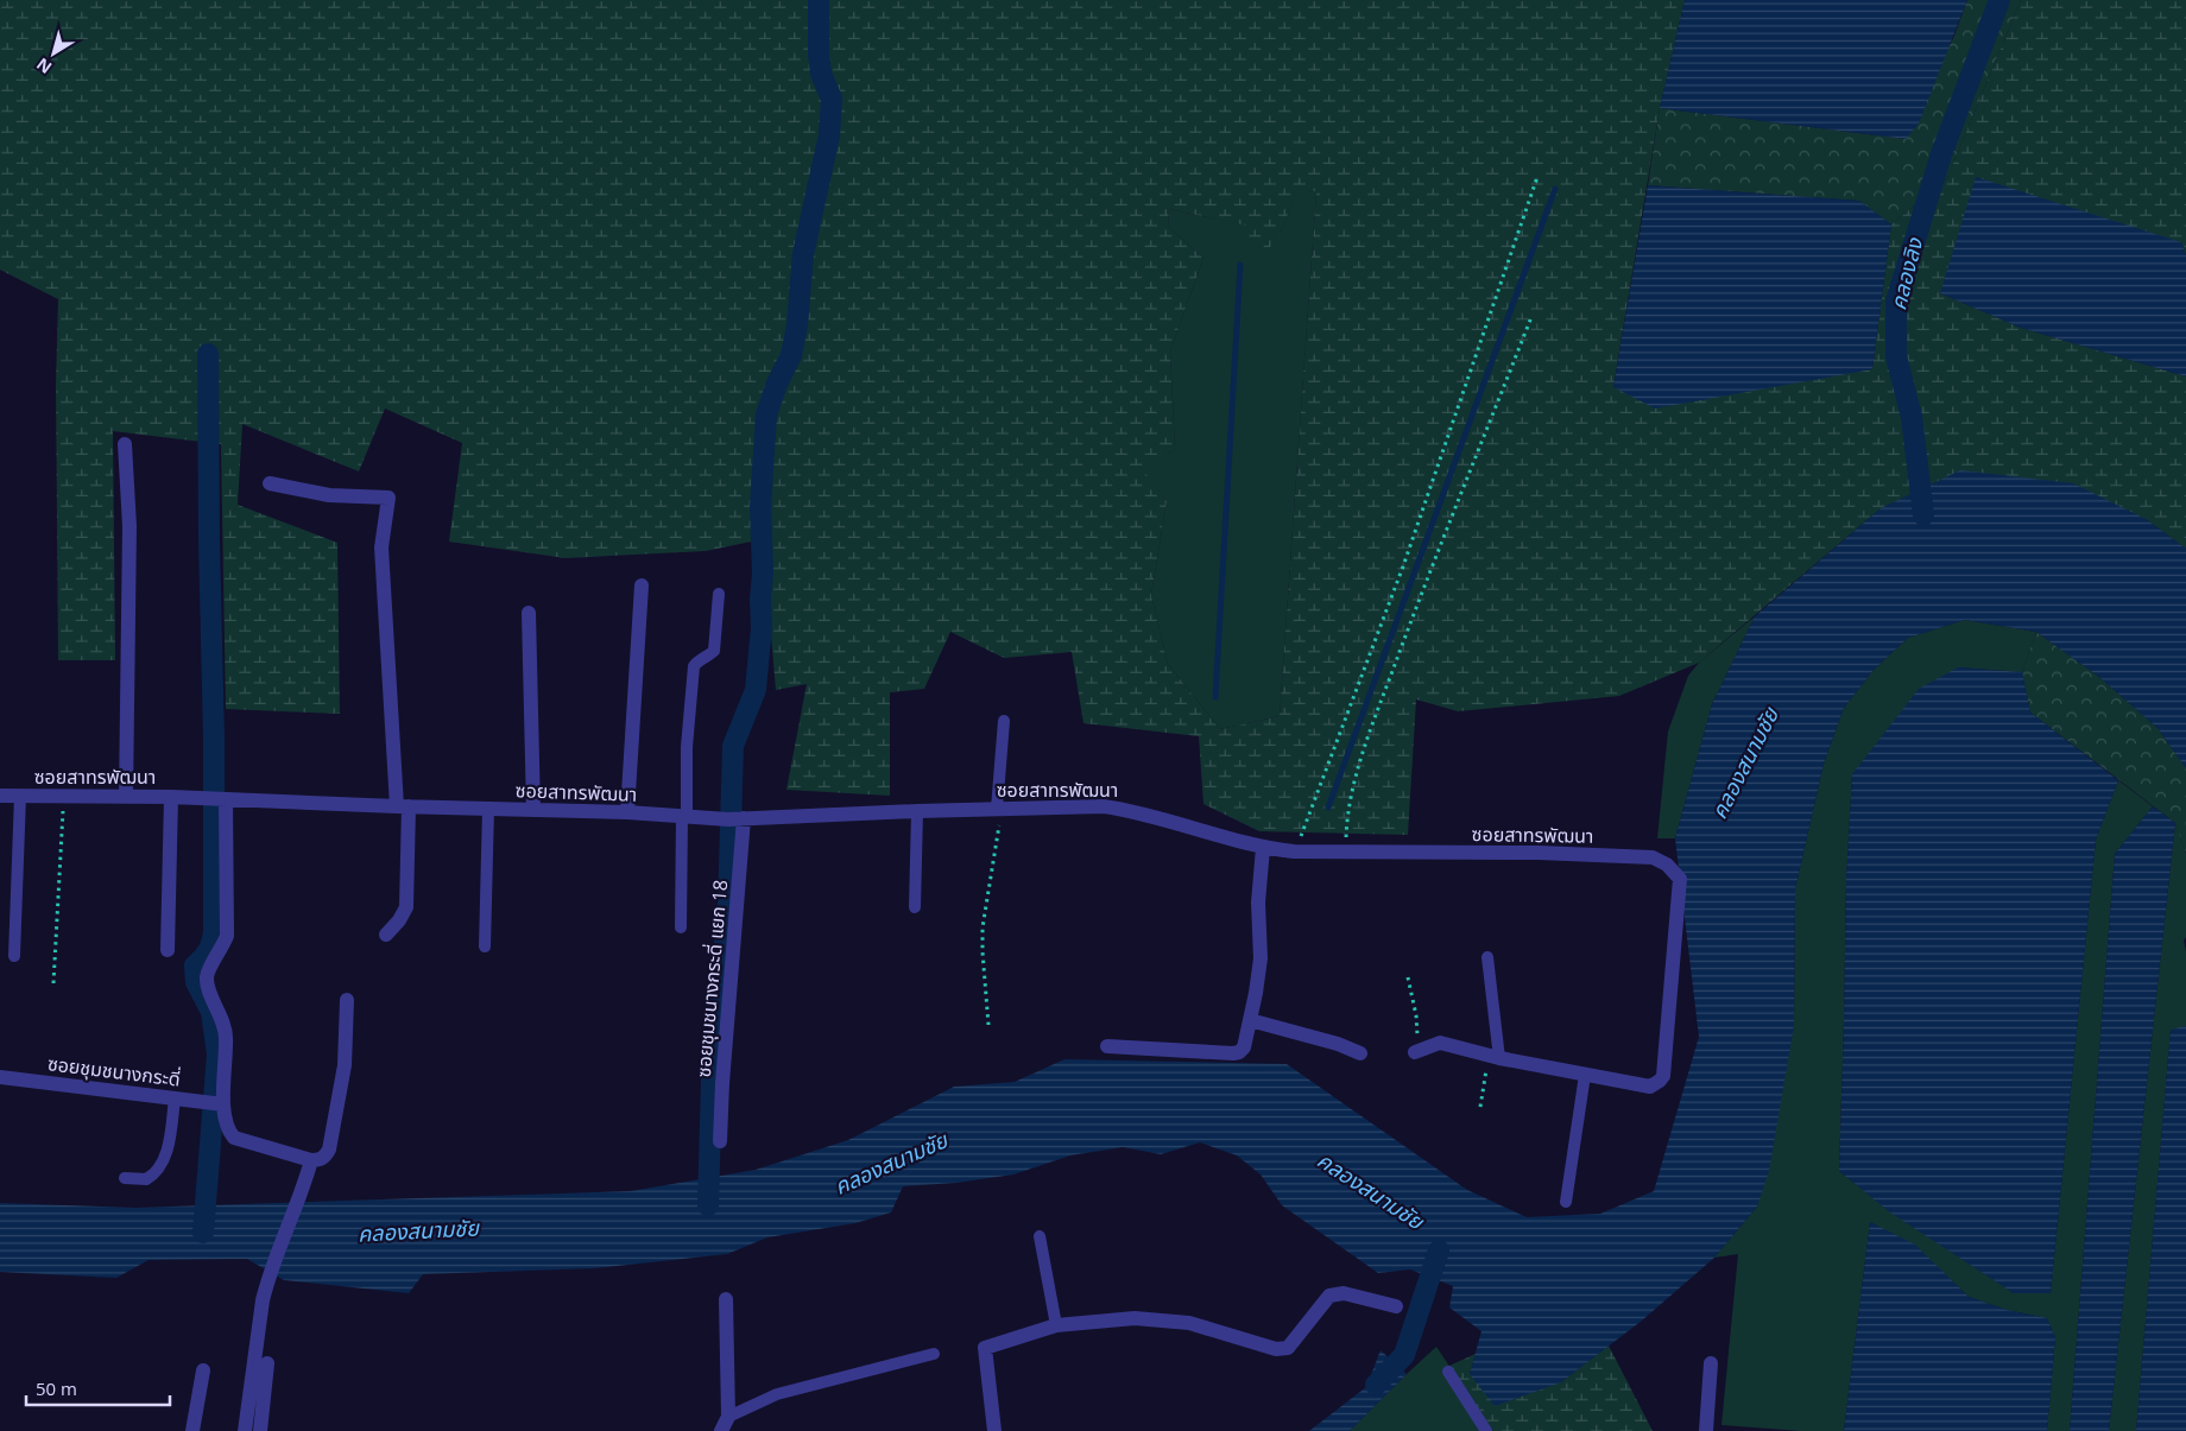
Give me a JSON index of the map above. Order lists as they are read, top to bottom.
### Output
{
  "streets": {
    "street": ["ซอยสาทรพัฒนา", "ซอยชุมชนางกระดี่ แยก 18", "ซอยชุมชนางกระดี่"]
  },
  "crossings": [
    ["ซอยสาทรพัฒนา", "ซอยชุมชนางกระดี่ แยก 18"]
  ],
  "water": ["คลองลิง", "คลองสนามชัย"],
  "scale_bar": "50 m",
  "north": "bottom left"
}
